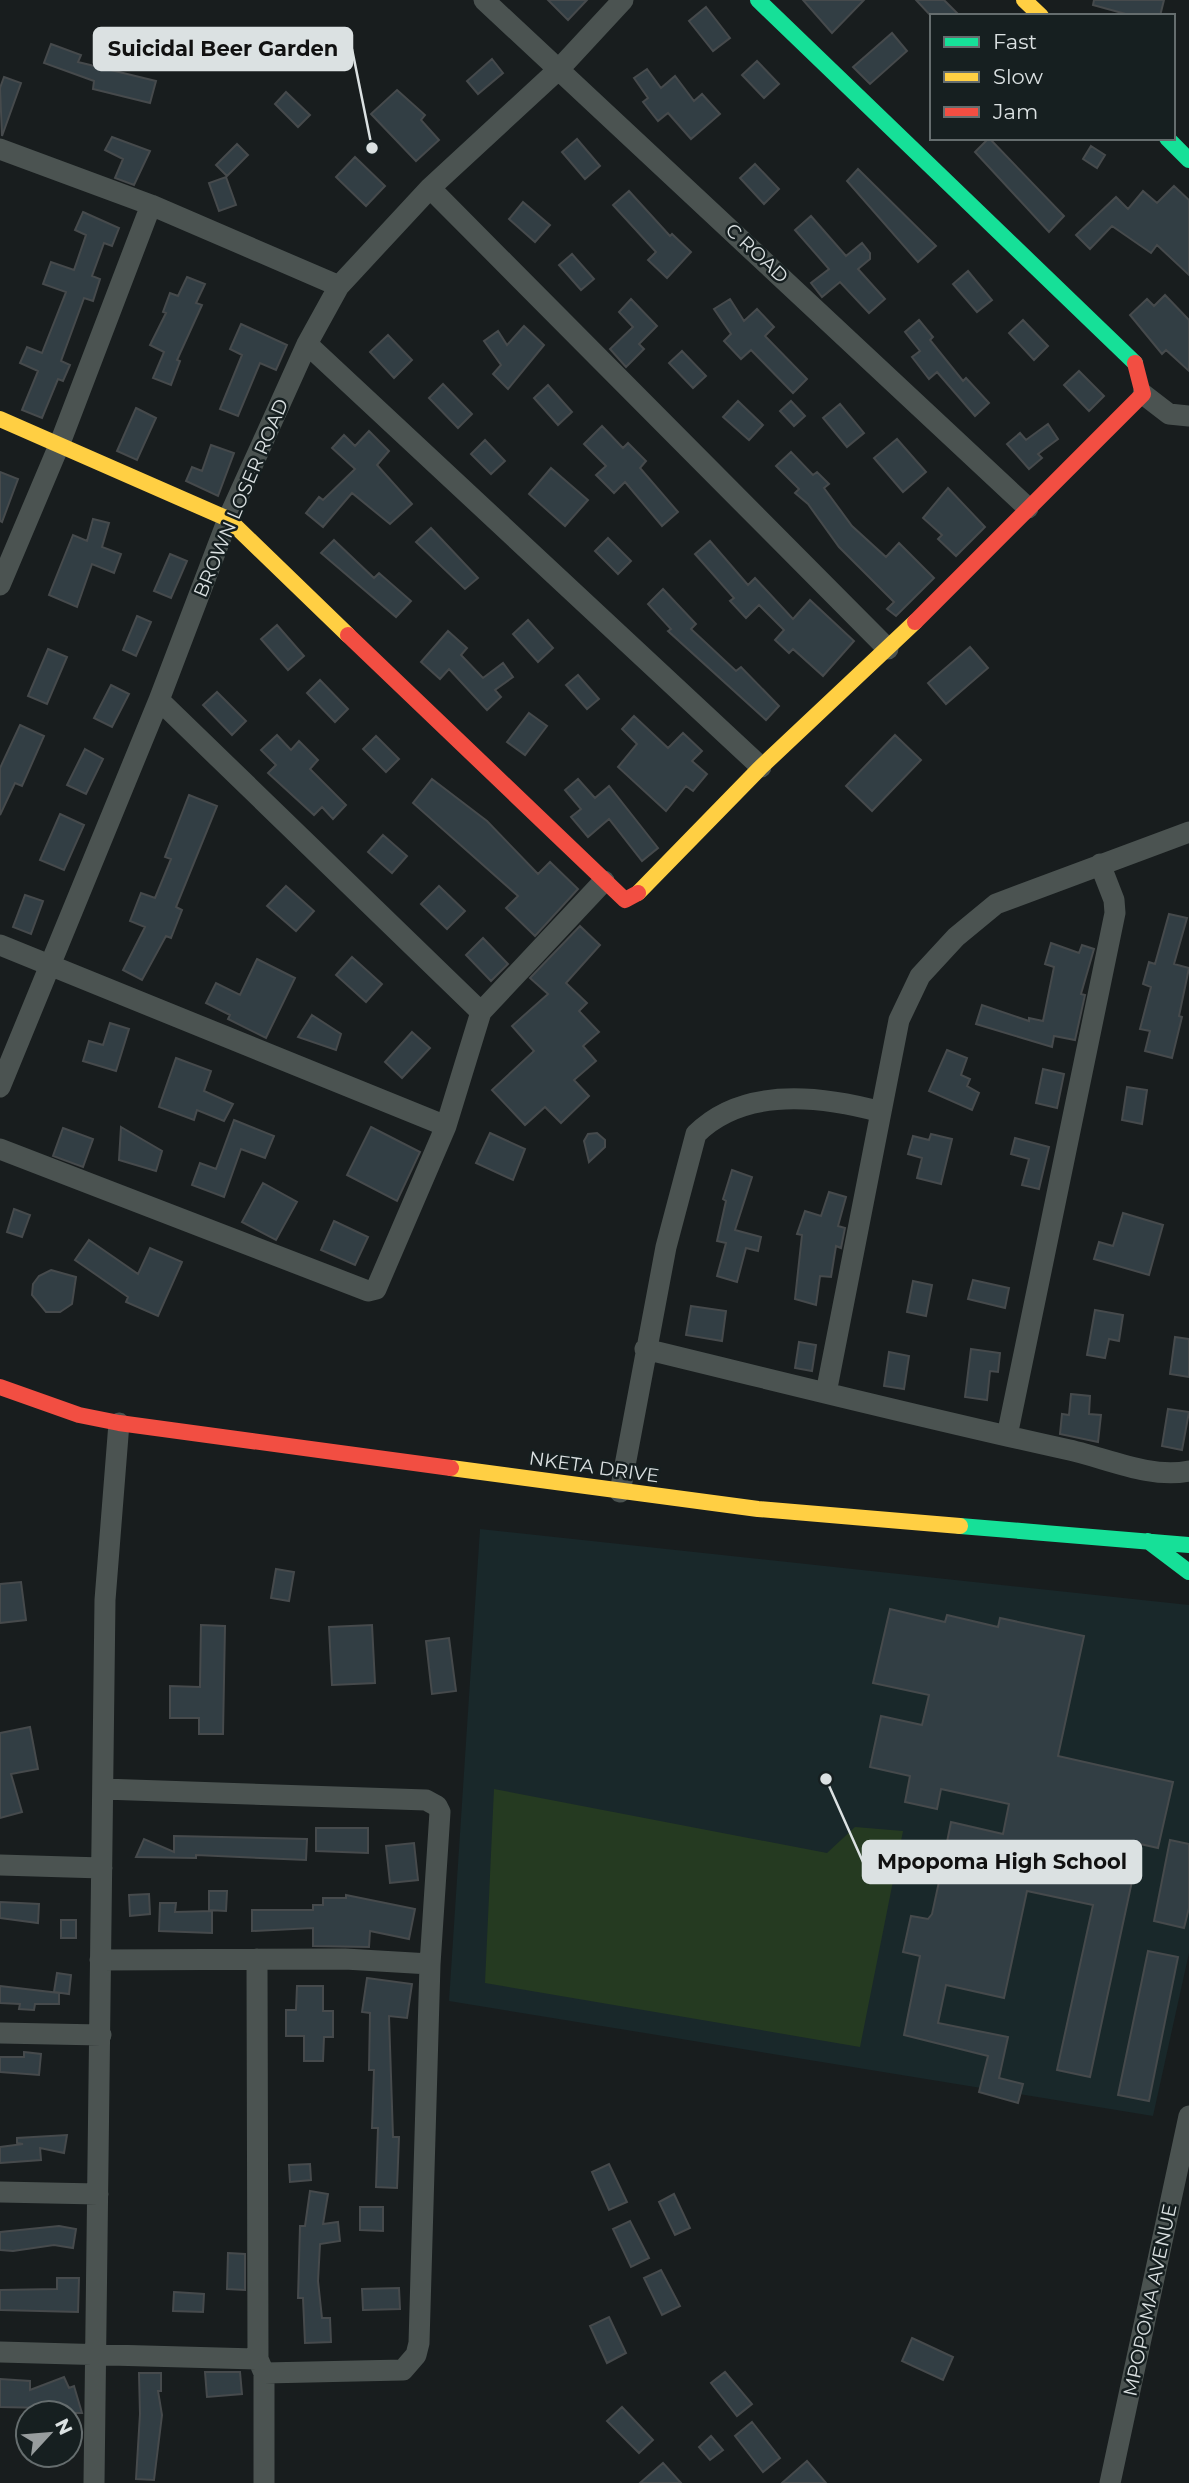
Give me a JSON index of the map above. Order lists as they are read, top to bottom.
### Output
{
  "streets": {
    "street": [
      "C ROAD",
      "BROWN LOSER ROAD",
      "NKETA DRIVE",
      "MPOPOMA AVENUE"
    ]
  },
  "crossings": [
    ["C ROAD", "BROWN LOSER ROAD"]
  ],
  "places": ["Suicidal Beer Garden", "Mpopoma High School"],
  "legend": ["Fast", "Slow", "Jam"],
  "north": "top right"
}
